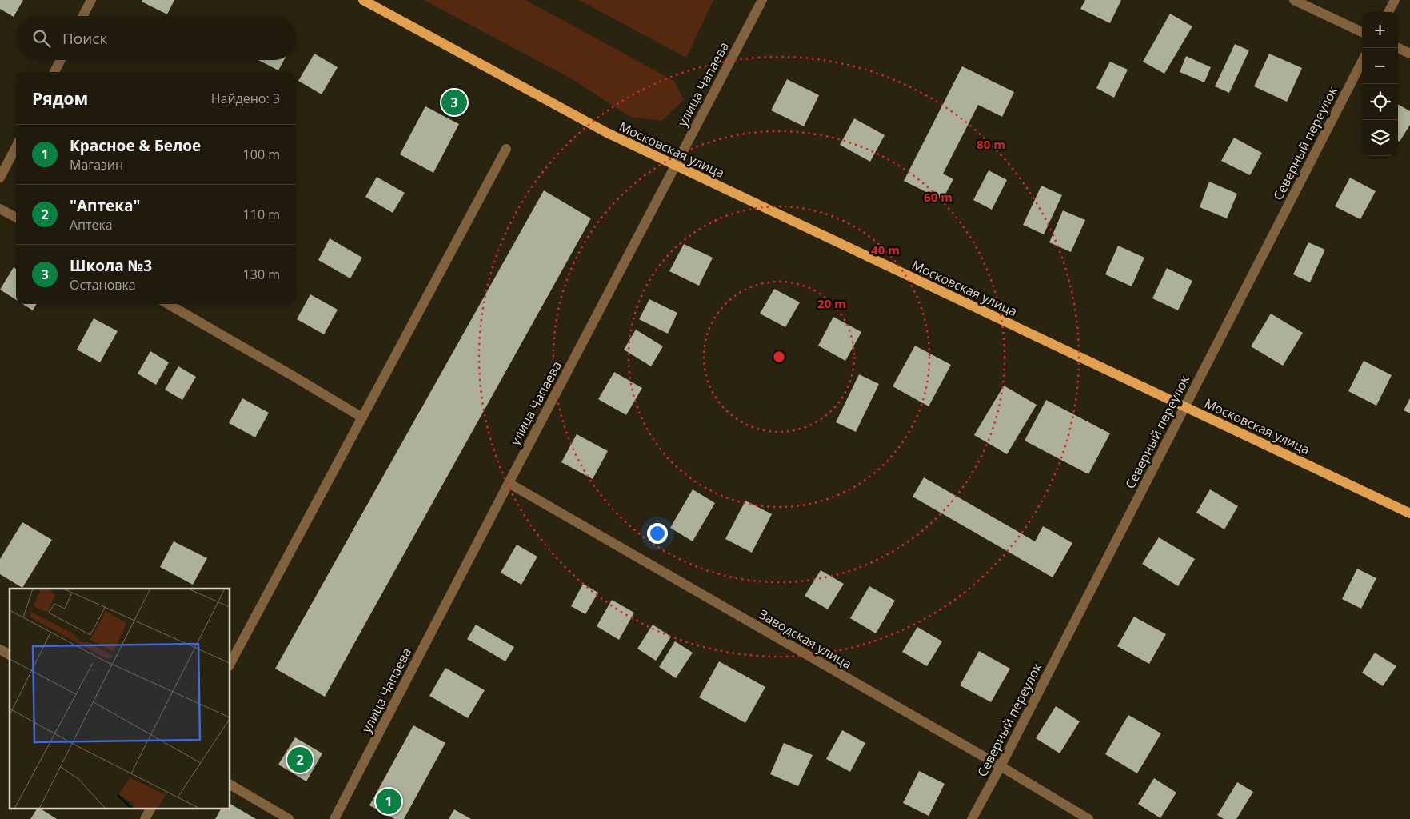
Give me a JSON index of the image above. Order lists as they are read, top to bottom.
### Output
{
  "streets": {
    "main road": ["Московская улица"],
    "street": ["улица Чапаева", "Северный переулок", "Заводская улица"]
  },
  "crossings": [
    ["улица Чапаева", "Московская улица"],
    ["улица Чапаева", "Заводская улица"],
    ["Северный переулок", "Московская улица"],
    ["Северный переулок", "Заводская улица"]
  ],
  "page": {
    "map_buttons": ["+", "−"],
    "search": "Поиск",
    "heading": ["Рядом", "Найдено: 3"],
    "pins": ["3", "2", "1"],
    "list": [
      {
        "mark": "1",
        "name": "Красное & Белое",
        "note": "Магазин",
        "value": "100 m"
      },
      {
        "mark": "2",
        "name": "\"Аптека\"",
        "note": "Аптека",
        "value": "110 m"
      },
      {
        "mark": "3",
        "name": "Школа №3",
        "note": "Остановка",
        "value": "130 m"
      }
    ]
  },
  "rings": [
    "80 m",
    "60 m",
    "40 m",
    "20 m"
  ]
}
